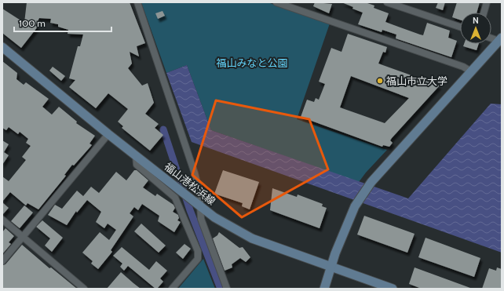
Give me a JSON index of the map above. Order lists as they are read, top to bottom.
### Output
{
  "streets": {
    "main road": ["福山港松浜線"]
  },
  "parks": ["福山みなと公園"],
  "places": ["福山市立大学"],
  "scale_bar": "100 m",
  "north": "top"
}
